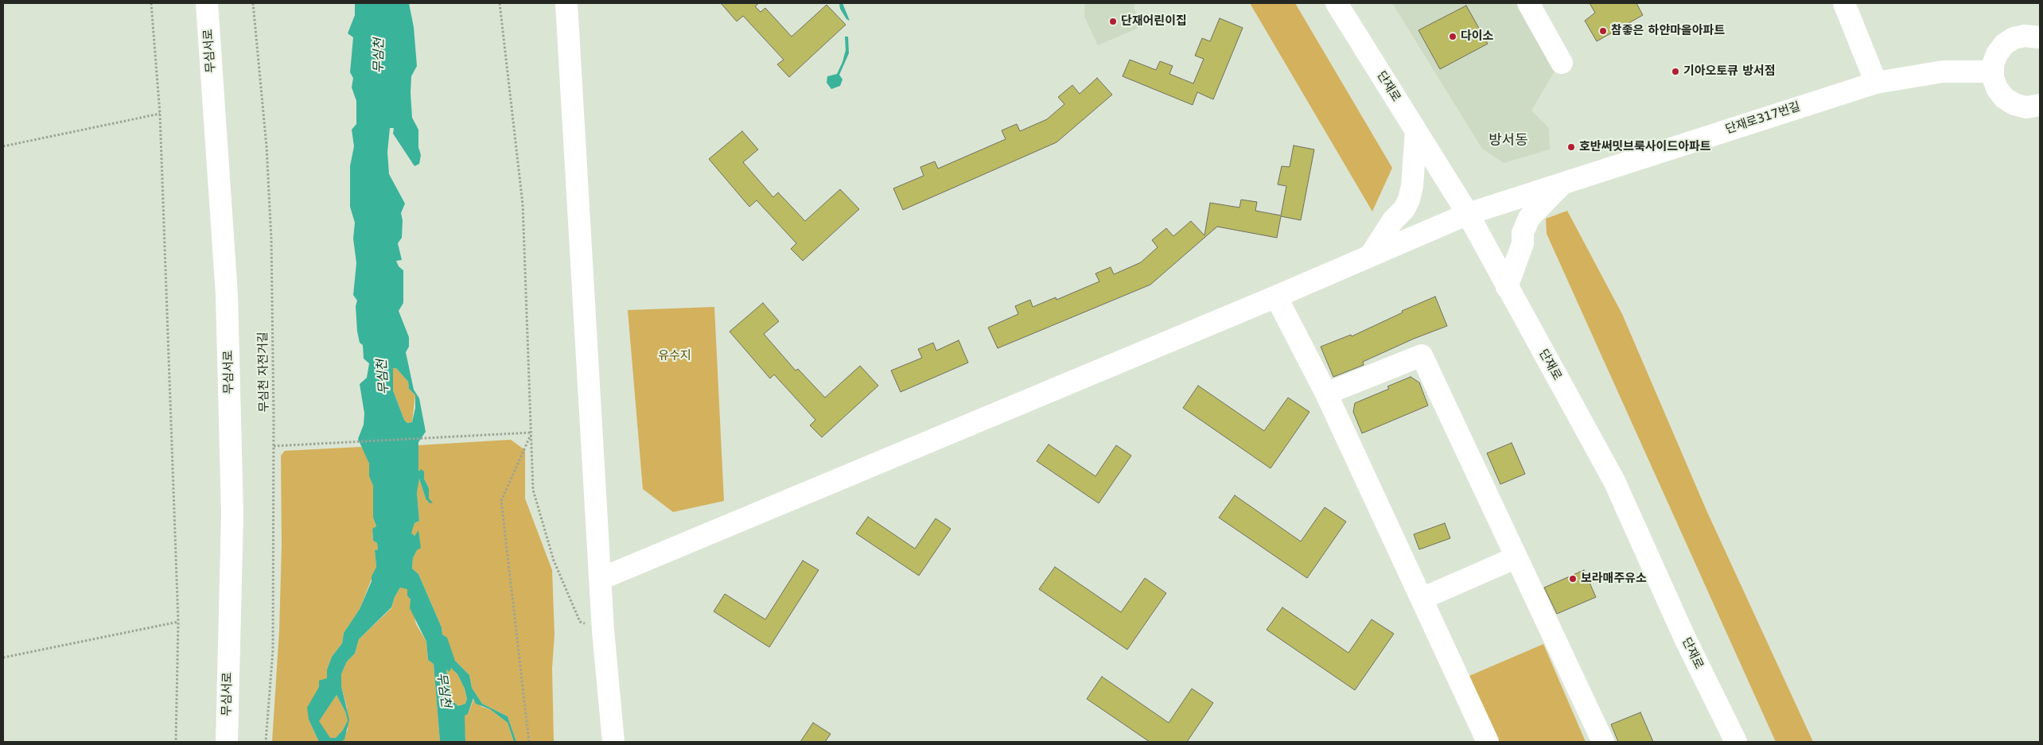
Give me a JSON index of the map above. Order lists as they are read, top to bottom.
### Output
{
  "streets": {
    "street": ["무심서로", "단재로", "단재로317번길"],
    "path": ["무심천 자전거길"]
  },
  "crossings": [
    ["단재로", "단재로317번길"]
  ],
  "districts": ["방서동"],
  "water": ["무심천"],
  "parks": ["유수지"],
  "places": [
    "단재어린이집",
    "참좋은 하얀마을아파트",
    "다이소",
    "기아오토큐 방서점",
    "호반써밋브룩사이드아파트",
    "보라매주유소"
  ]
}
